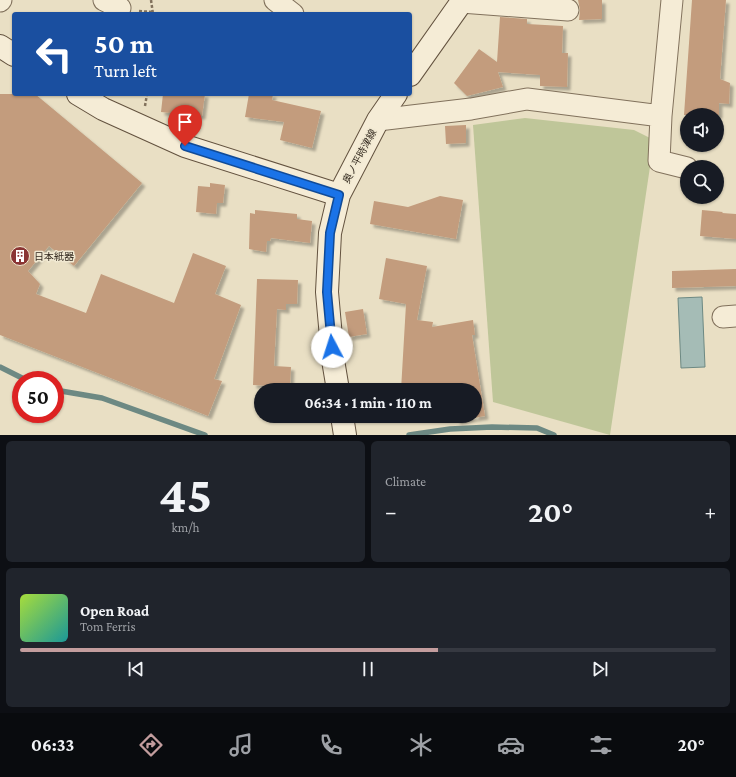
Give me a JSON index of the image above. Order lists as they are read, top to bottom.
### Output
{
  "streets": {
    "main road": ["奥ノ平時津線"]
  },
  "places": {
    "building": ["日本紙器"]
  },
  "page": {
    "turn": ["50 m", "Turn left"],
    "limit": "50",
    "trip": "06:34 · 1 min · 110 m",
    "tile": [
      ["45", "km/h"],
      "Climate"
    ],
    "heat": ["−", "20°", "+"],
    "song": ["Open Road", "Tom Ferris"],
    "tabs": ["06:33", "20°"]
  }
}
